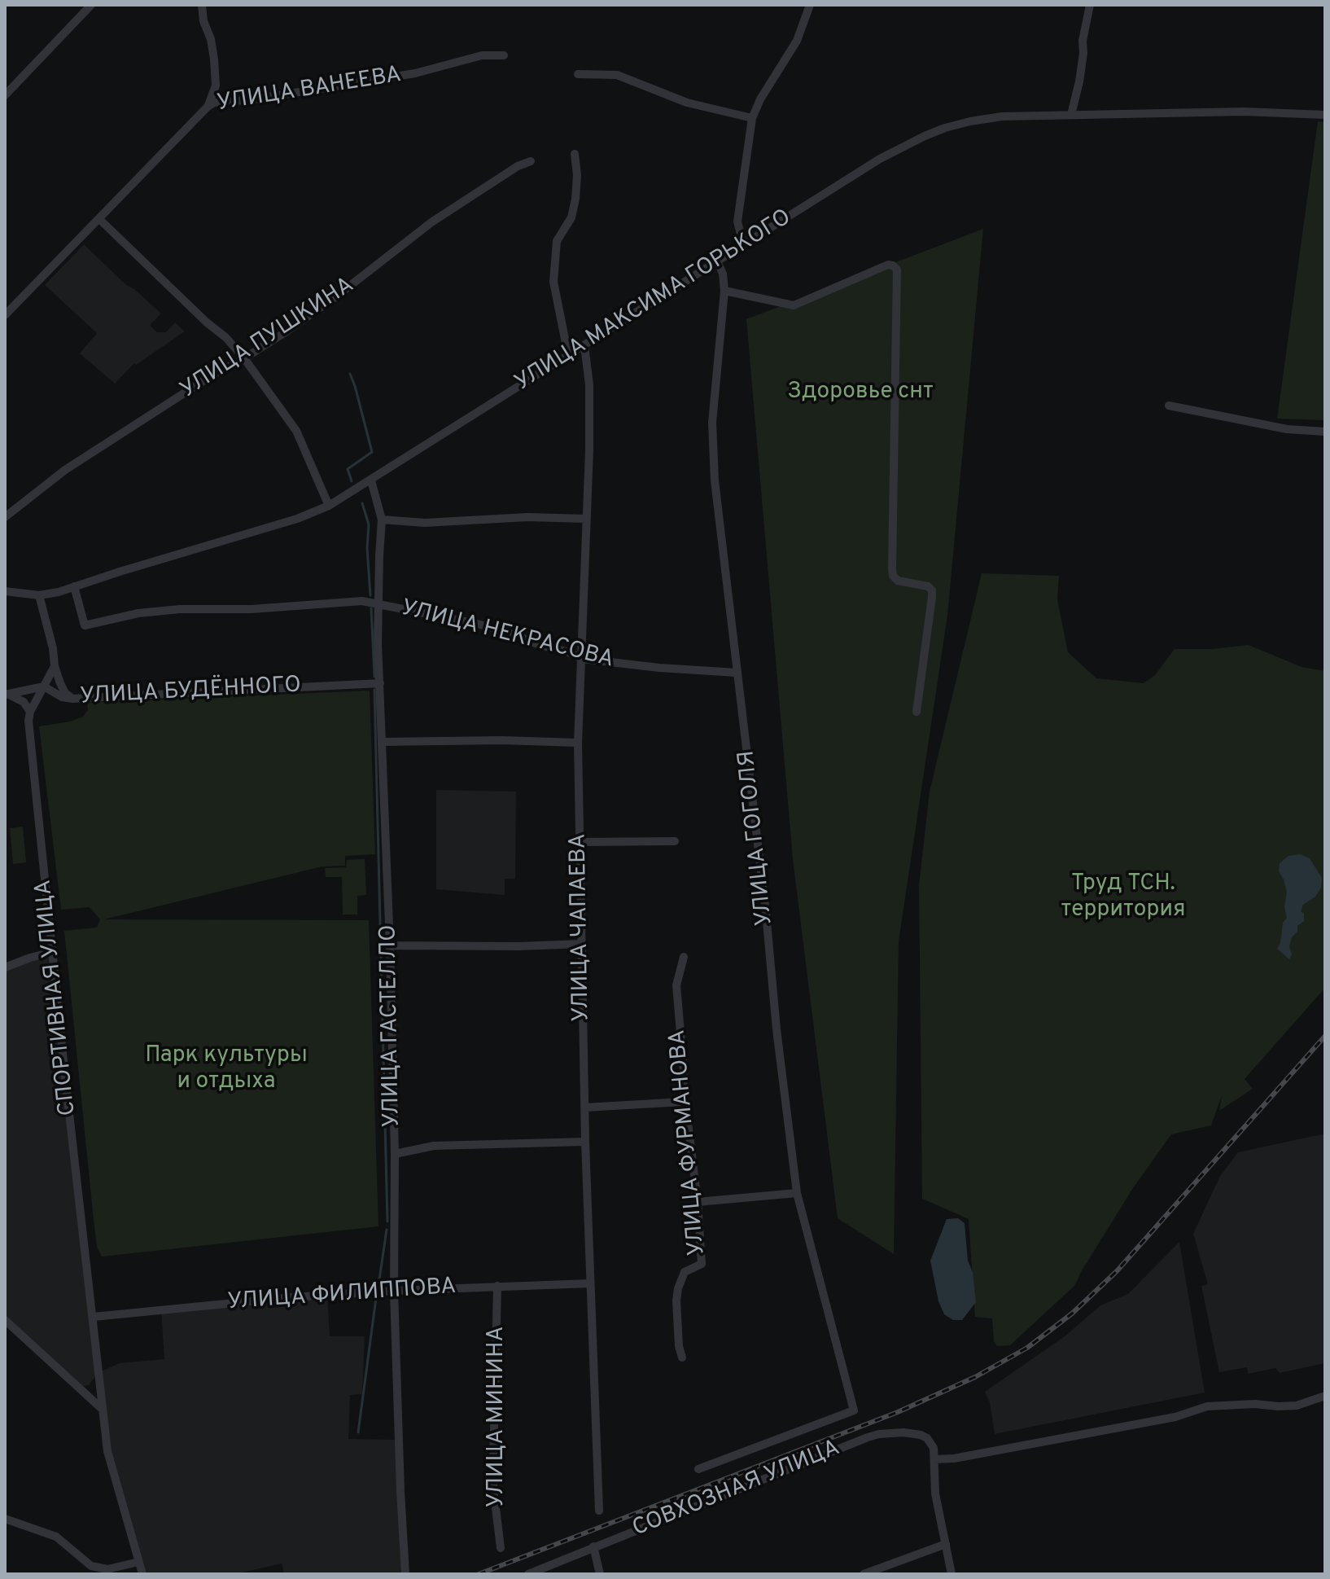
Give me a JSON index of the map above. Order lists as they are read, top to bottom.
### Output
{
  "streets": {
    "street": [
      "УЛИЦА ВАНЕЕВА",
      "УЛИЦА МАКСИМА ГОРЬКОГО",
      "УЛИЦА ПУШКИНА",
      "УЛИЦА НЕКРАСОВА",
      "УЛИЦА БУДЁННОГО",
      "УЛИЦА ГОГОЛЯ",
      "УЛИЦА ЧАПАЕВА",
      "СПОРТИВНАЯ УЛИЦА",
      "УЛИЦА ГАСТЕЛЛО",
      "УЛИЦА ФУРМАНОВА",
      "УЛИЦА ФИЛИППОВА",
      "УЛИЦА МИНИНА",
      "СОВХОЗНАЯ УЛИЦА"
    ]
  },
  "crossings": [
    ["УЛИЦА МАКСИМА ГОРЬКОГО", "УЛИЦА НЕКРАСОВА"],
    ["УЛИЦА МАКСИМА ГОРЬКОГО", "УЛИЦА ГОГОЛЯ"],
    ["УЛИЦА МАКСИМА ГОРЬКОГО", "УЛИЦА ЧАПАЕВА"],
    ["УЛИЦА МАКСИМА ГОРЬКОГО", "УЛИЦА ГАСТЕЛЛО"],
    ["УЛИЦА НЕКРАСОВА", "УЛИЦА ГОГОЛЯ"],
    ["УЛИЦА НЕКРАСОВА", "УЛИЦА ЧАПАЕВА"],
    ["УЛИЦА НЕКРАСОВА", "УЛИЦА ГАСТЕЛЛО"],
    ["УЛИЦА БУДЁННОГО", "СПОРТИВНАЯ УЛИЦА"],
    ["УЛИЦА БУДЁННОГО", "УЛИЦА ГАСТЕЛЛО"],
    ["УЛИЦА ЧАПАЕВА", "УЛИЦА ФИЛИППОВА"],
    ["СПОРТИВНАЯ УЛИЦА", "УЛИЦА ФИЛИППОВА"],
    ["УЛИЦА ГАСТЕЛЛО", "УЛИЦА ФИЛИППОВА"],
    ["УЛИЦА ФИЛИППОВА", "УЛИЦА МИНИНА"]
  ],
  "parks": ["Здоровье снт", "Труд ТСН. территория", "Парк культуры и отдыха"]
}
